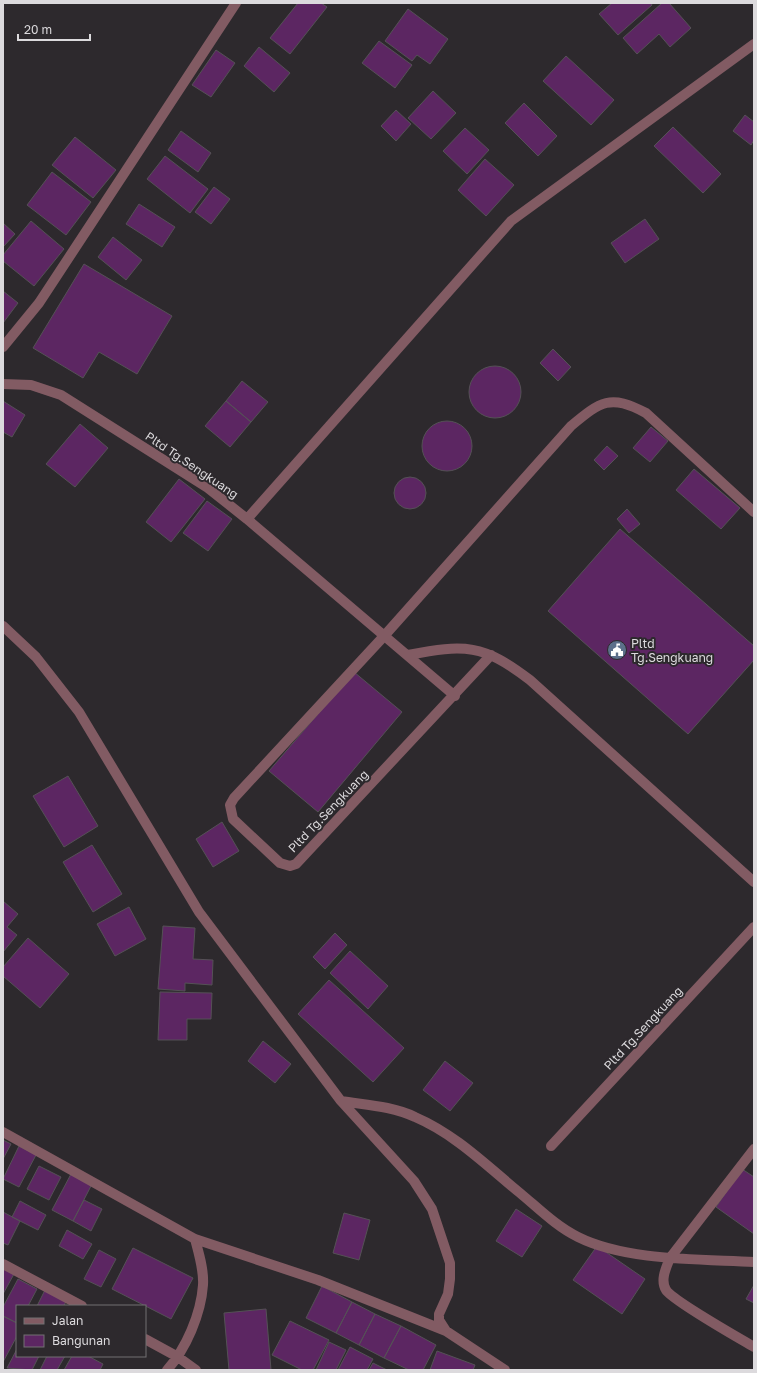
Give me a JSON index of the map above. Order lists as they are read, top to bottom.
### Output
{
  "streets": {
    "street": ["Pltd Tg.Sengkuang"]
  },
  "places": {
    "public building": ["Pltd Tg.Sengkuang"]
  },
  "legend": ["Jalan", "Bangunan"],
  "scale_bar": "20 m"
}
